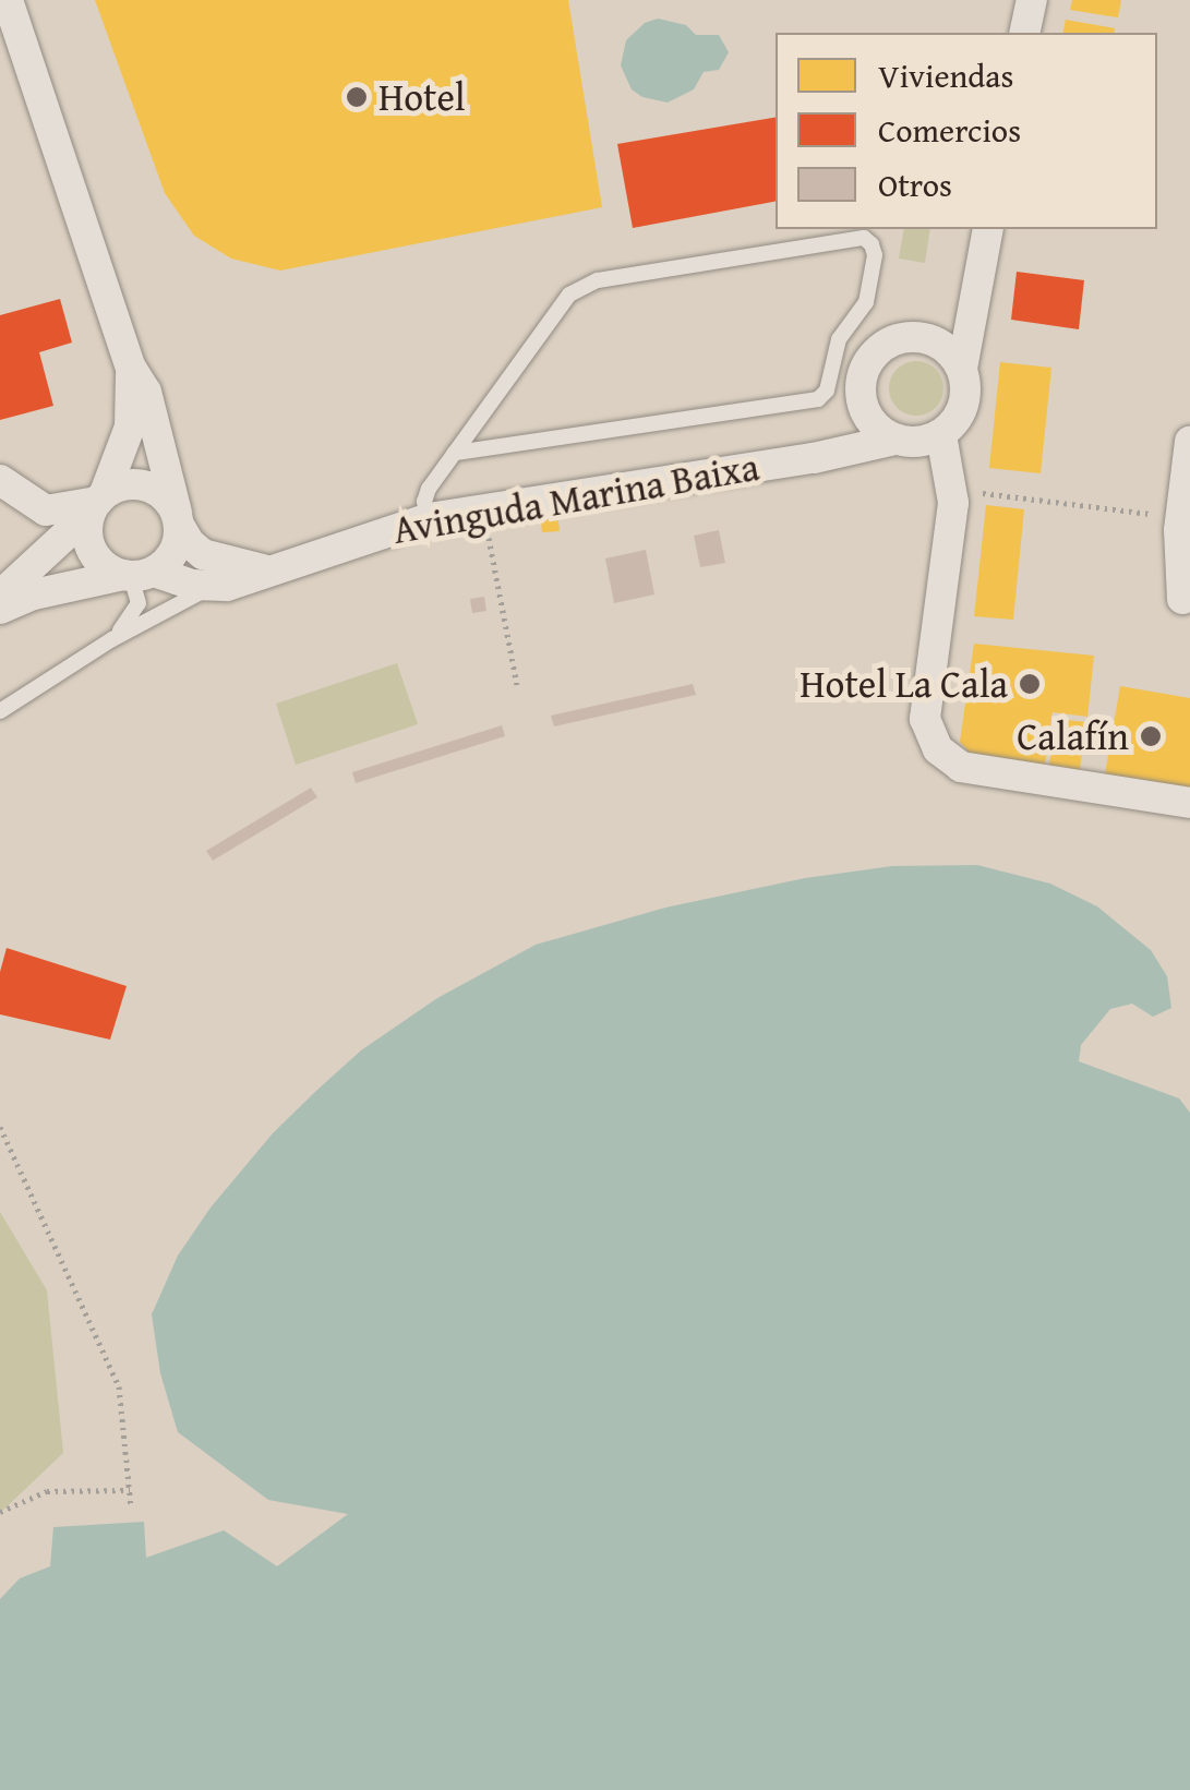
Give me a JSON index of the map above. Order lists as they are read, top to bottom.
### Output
{
  "streets": {
    "street": ["Avinguda Marina Baixa"]
  },
  "places": ["Hotel", "Hotel La Cala", "Calafín"],
  "legend": ["Viviendas", "Comercios", "Otros"]
}
